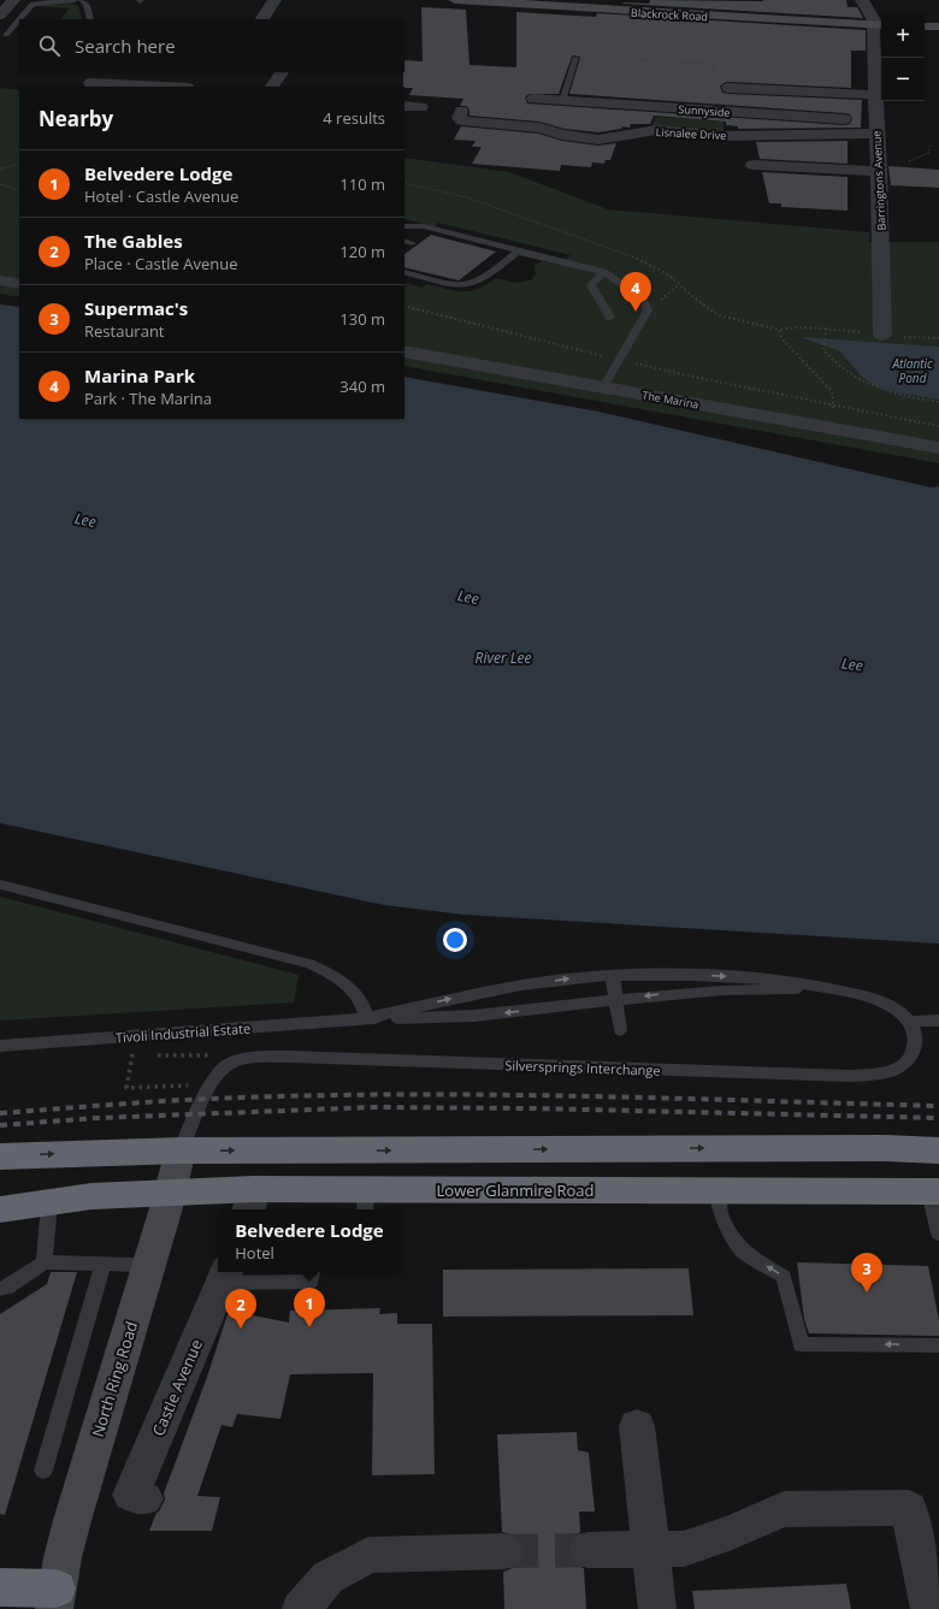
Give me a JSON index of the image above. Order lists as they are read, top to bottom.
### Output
{
  "streets": {
    "highway": ["Lower Glanmire Road"],
    "street": [
      "Blackrock Road",
      "Sunnyside",
      "Lisnalee Drive",
      "Barringtons Avenue",
      "The Marina",
      "North Ring Road",
      "Castle Avenue"
    ],
    "lane": ["Tivoli Industrial Estate", "Silversprings Interchange"]
  },
  "crossings": [
    ["Blackrock Road", "Barringtons Avenue"],
    ["Sunnyside", "Lisnalee Drive"],
    ["Sunnyside", "Barringtons Avenue"],
    ["Lisnalee Drive", "Barringtons Avenue"]
  ],
  "water": ["Atlantic Pond", "Lee", "River Lee"],
  "page": {
    "map_buttons": ["+", "−"],
    "search": "Search here",
    "heading": ["Nearby", "4 results"],
    "list": [
      {
        "mark": "1",
        "name": "Belvedere Lodge",
        "note": "Hotel · Castle Avenue",
        "value": "110 m"
      },
      {
        "mark": "2",
        "name": "The Gables",
        "note": "Place · Castle Avenue",
        "value": "120 m"
      },
      {
        "mark": "3",
        "name": "Supermac's",
        "note": "Restaurant",
        "value": "130 m"
      },
      {
        "mark": "4",
        "name": "Marina Park",
        "note": "Park · The Marina",
        "value": "340 m"
      }
    ],
    "pins": [
      "4",
      "3",
      "1",
      "2"
    ],
    "popup": ["Belvedere Lodge", "Hotel"]
  }
}
